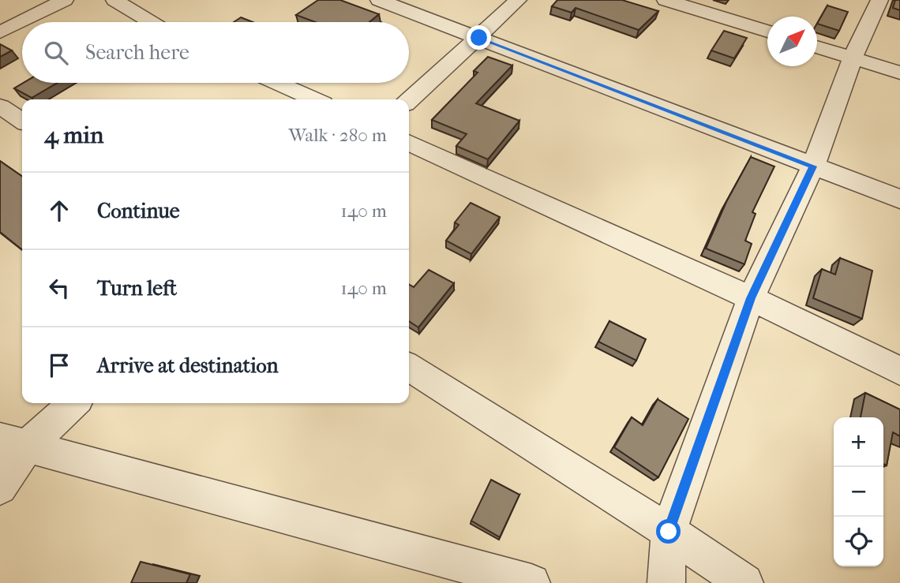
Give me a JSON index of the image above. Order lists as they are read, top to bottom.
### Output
{
  "north": "top right",
  "page": {
    "search": "Search here",
    "heading": ["4 min", "Walk · 280 m"],
    "list": [
      ["Continue", "140 m"],
      ["Turn left", "140 m"],
      "Arrive at destination"
    ],
    "map_buttons": ["+", "−"]
  }
}
